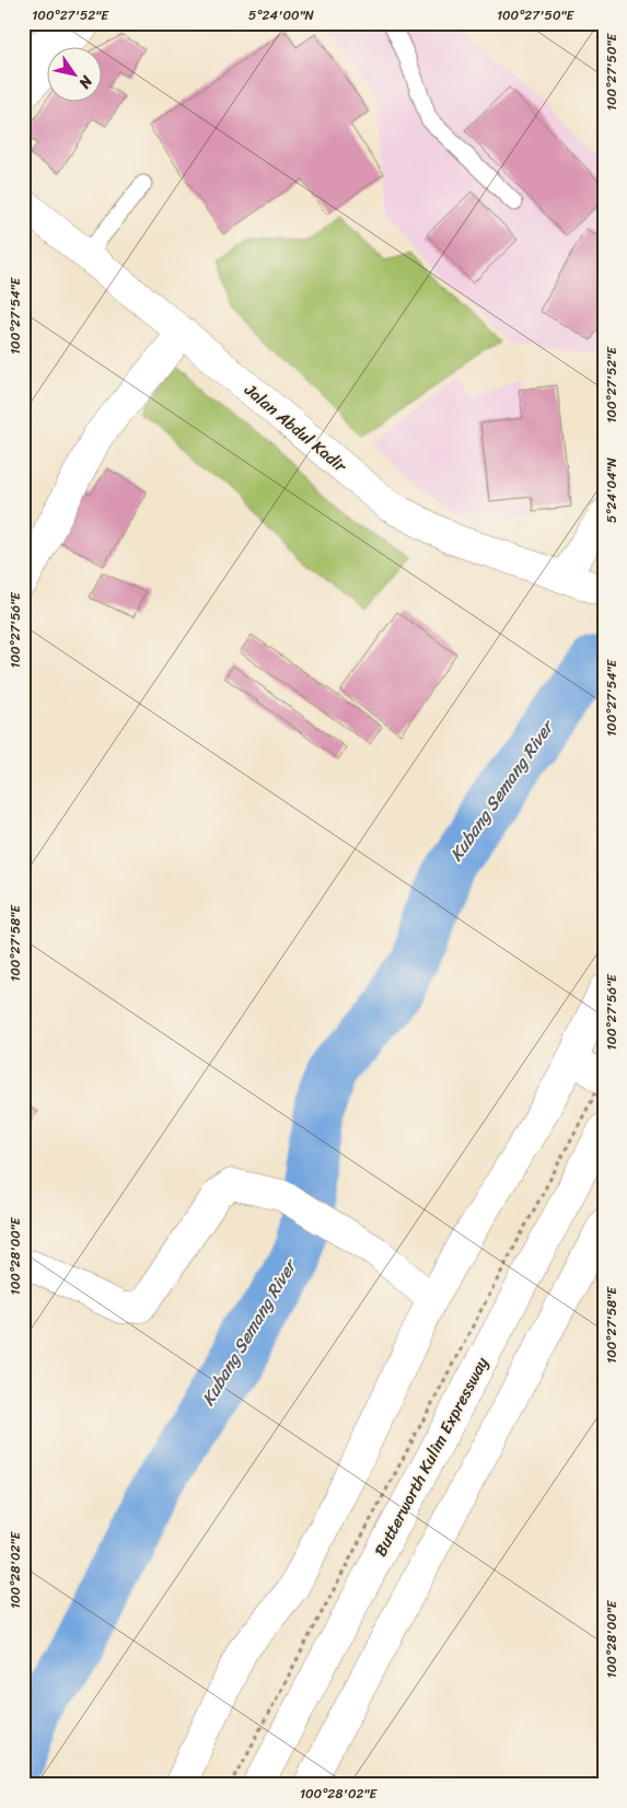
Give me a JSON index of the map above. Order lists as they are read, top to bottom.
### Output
{
  "streets": {
    "main road": ["Jalan Abdul Kadir", "Butterworth Kulim Expressway"]
  },
  "water": ["Kubang Semang River"],
  "north": "bottom right",
  "coordinates": [
    "100°27'52\"E",
    "5°24'00\"N",
    "100°27'50\"E",
    "100°27'54\"E",
    "5°24'04\"N",
    "100°27'56\"E",
    "100°27'58\"E",
    "100°28'00\"E",
    "100°28'02\"E"
  ]
}
